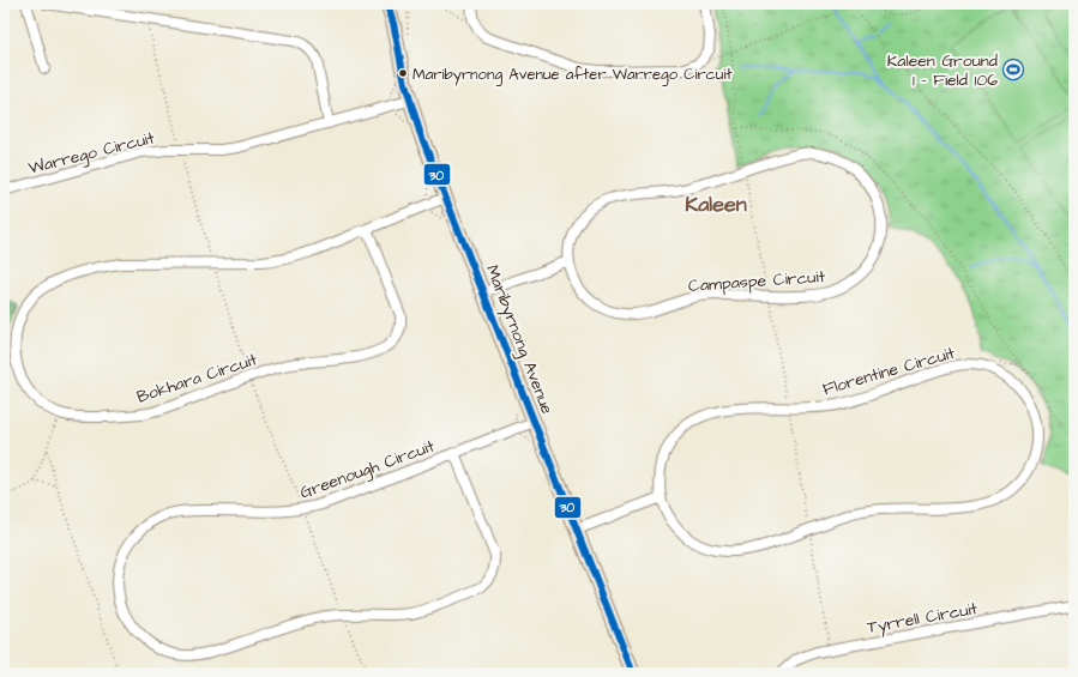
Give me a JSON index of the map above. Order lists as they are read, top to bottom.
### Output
{
  "streets": {
    "street": [
      "Warrego Circuit",
      "Campaspe Circuit",
      "Maribyrnong Avenue",
      "Florentine Circuit",
      "Bokhara Circuit",
      "Greenough Circuit",
      "Tyrrell Circuit"
    ]
  },
  "crossings": [
    ["Warrego Circuit", "Maribyrnong Avenue"],
    ["Maribyrnong Avenue", "Bokhara Circuit"],
    ["Maribyrnong Avenue", "Greenough Circuit"]
  ],
  "districts": ["Kaleen"],
  "places": {
    "sports": ["Kaleen Ground 1 - Field 106"],
    "other": ["Maribyrnong Avenue after Warrego Circuit"]
  },
  "lines": ["transit line 30"]
}
